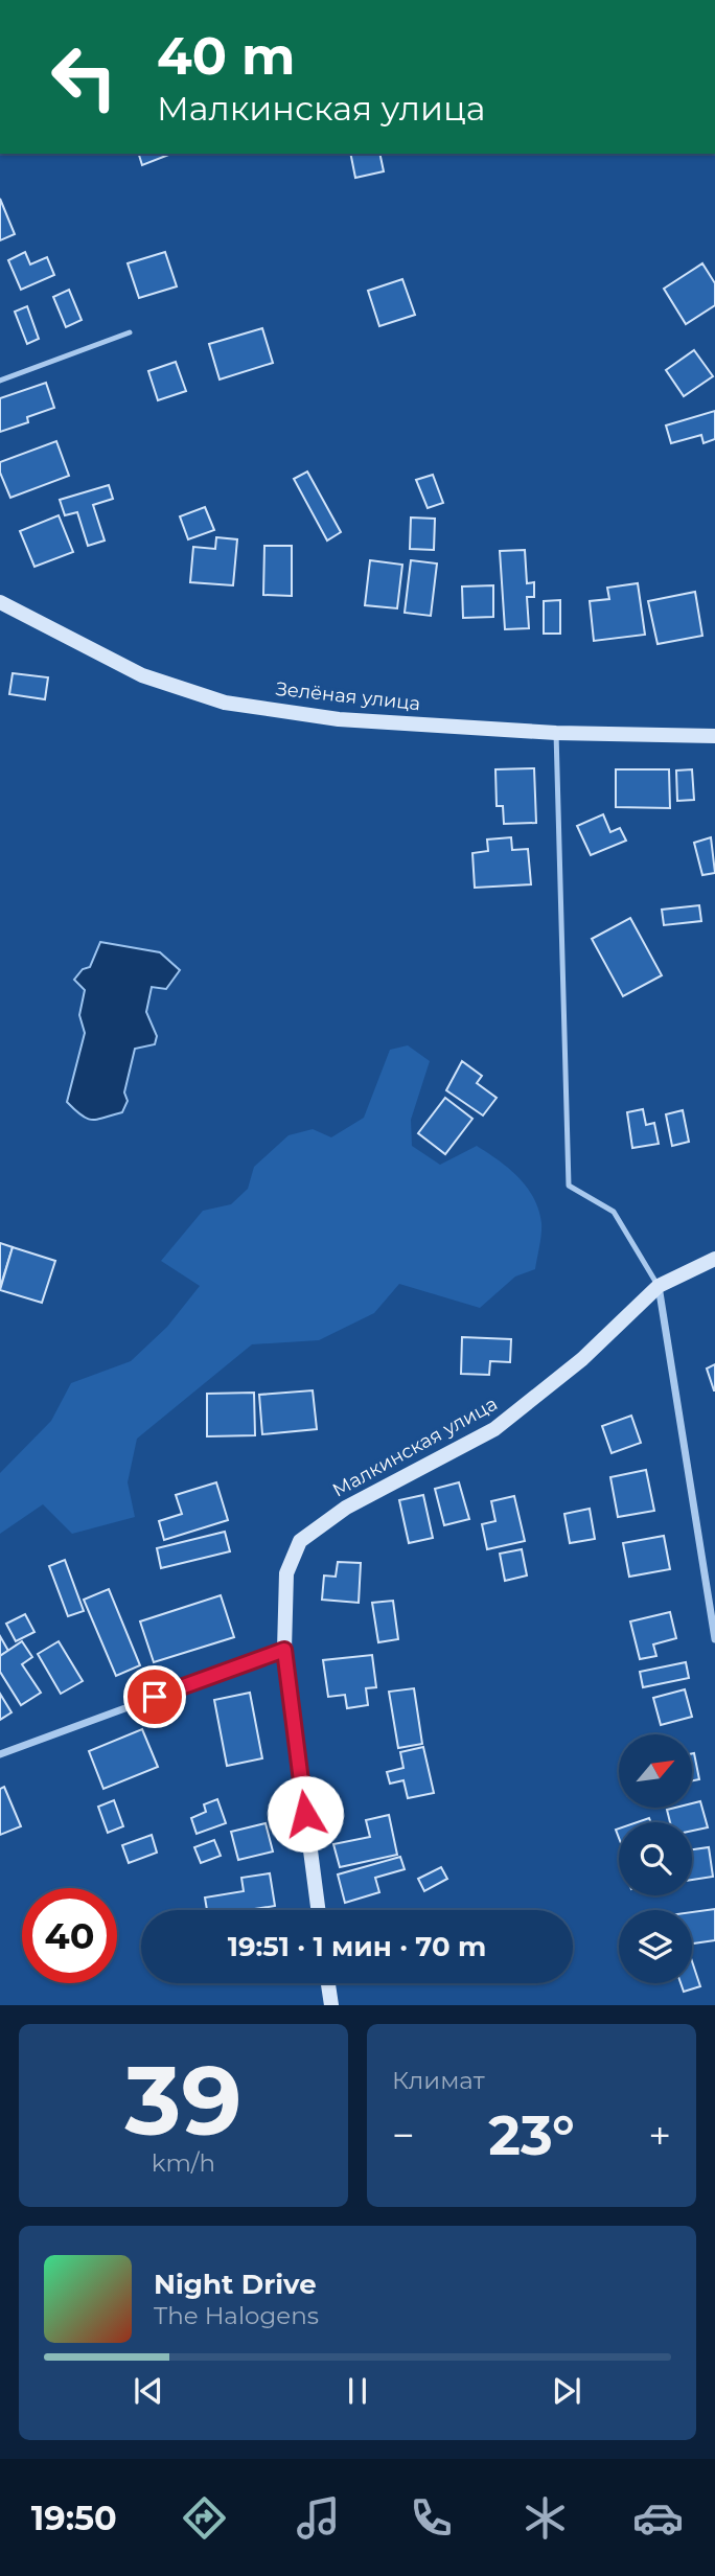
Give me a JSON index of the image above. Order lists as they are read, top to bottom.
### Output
{
  "streets": {
    "street": ["Зелёная улица", "Малкинская улица"]
  },
  "north": "top right",
  "page": {
    "turn": ["40 m", "Малкинская улица"],
    "limit": "40",
    "trip": "19:51 · 1 мин · 70 m",
    "tile": [
      ["39", "km/h"],
      "Климат"
    ],
    "heat": ["−", "23°", "+"],
    "song": ["Night Drive", "The Halogens"],
    "tabs": "19:50"
  }
}
